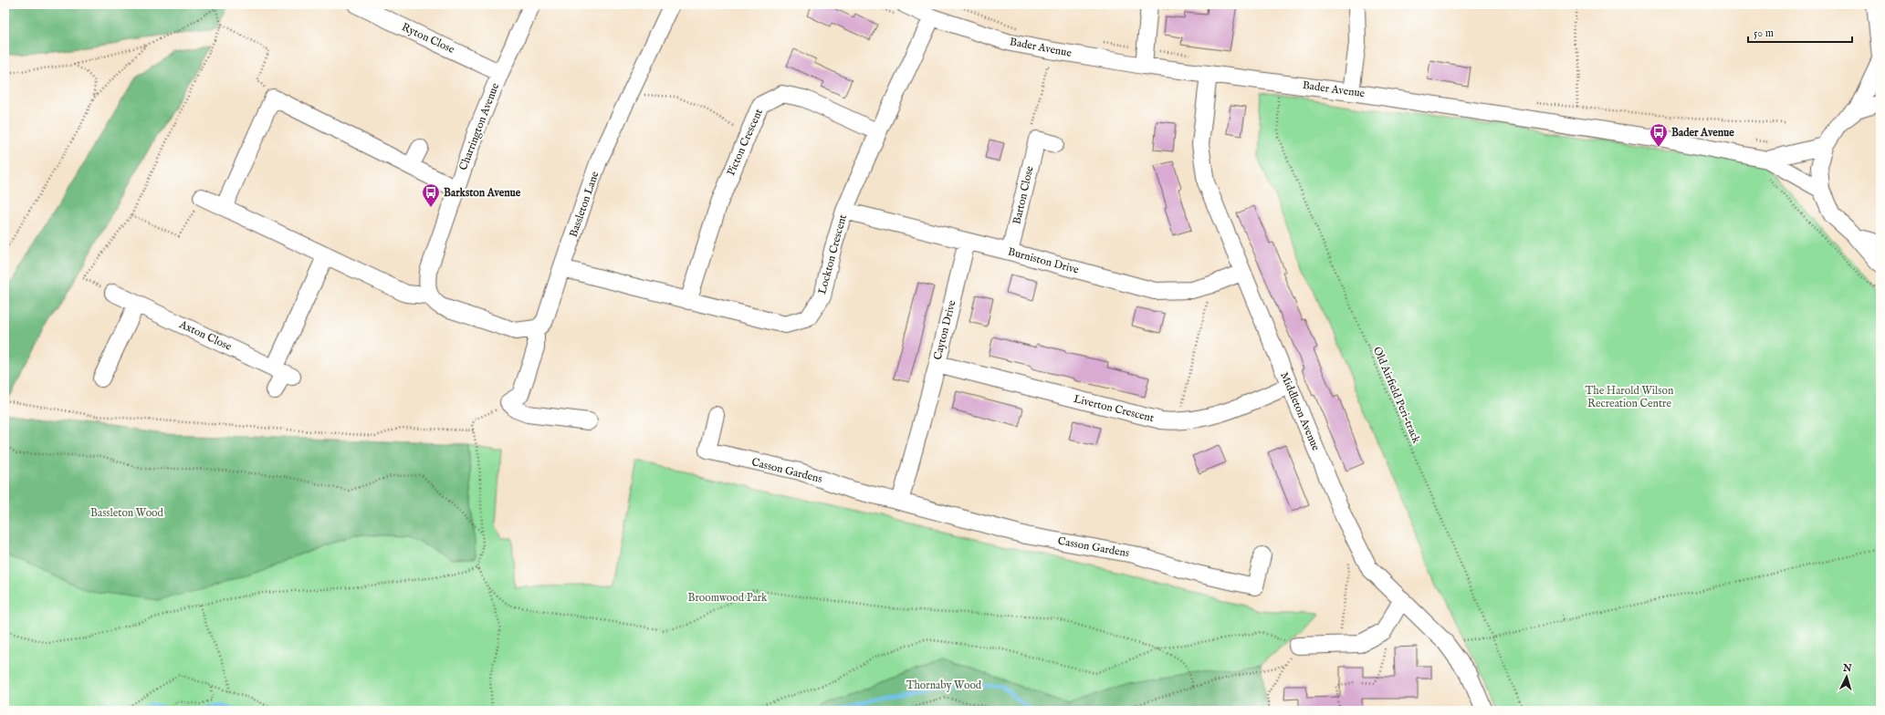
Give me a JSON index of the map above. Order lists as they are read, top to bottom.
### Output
{
  "streets": {
    "street": [
      "Ryton Close",
      "Bader Avenue",
      "Charrington Avenue",
      "Picton Crescent",
      "Barton Close",
      "Bassleton Lane",
      "Lockton Crescent",
      "Burniston Drive",
      "Cayton Drive",
      "Axton Close",
      "Liverton Crescent",
      "Middleton Avenue",
      "Casson Gardens"
    ],
    "path": ["Old Airfield Peri-track"]
  },
  "crossings": [
    ["Ryton Close", "Charrington Avenue"],
    ["Bader Avenue", "Lockton Crescent"],
    ["Bader Avenue", "Old Airfield Peri-track"],
    ["Bader Avenue", "Middleton Avenue"],
    ["Picton Crescent", "Lockton Crescent"],
    ["Barton Close", "Burniston Drive"],
    ["Bassleton Lane", "Lockton Crescent"],
    ["Lockton Crescent", "Burniston Drive"],
    ["Burniston Drive", "Cayton Drive"],
    ["Burniston Drive", "Middleton Avenue"],
    ["Cayton Drive", "Liverton Crescent"],
    ["Cayton Drive", "Casson Gardens"],
    ["Liverton Crescent", "Middleton Avenue"]
  ],
  "parks": [
    "The Harold Wilson Recreation Centre",
    "Bassleton Wood",
    "Broomwood Park",
    "Thornaby Wood"
  ],
  "places": {
    "bus stop": ["Bader Avenue", "Barkston Avenue"]
  },
  "scale_bar": "50 m",
  "north": "top"
}
